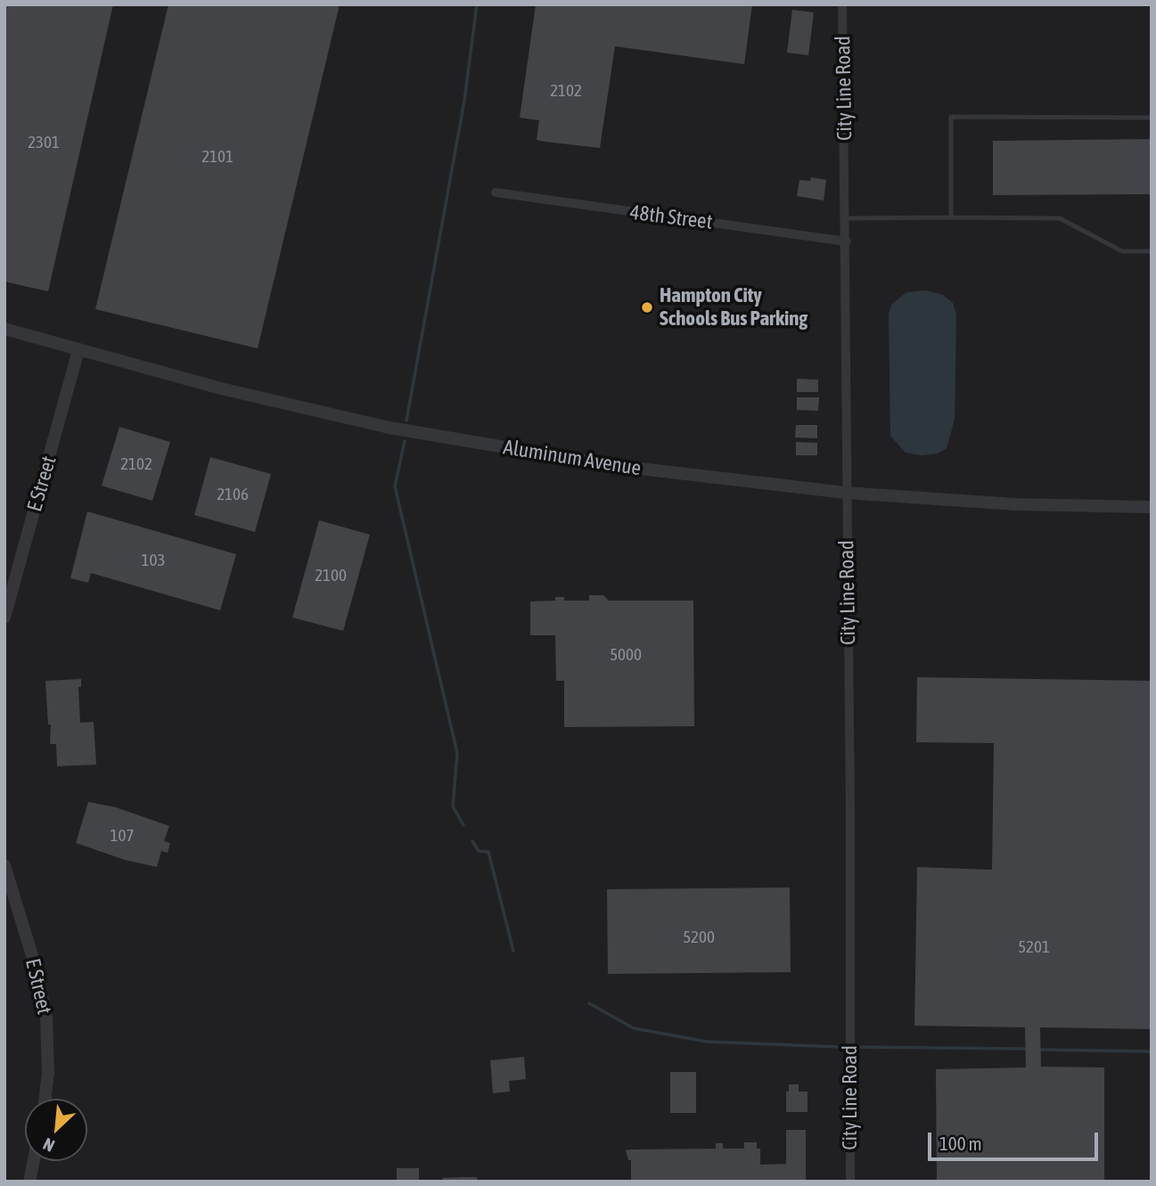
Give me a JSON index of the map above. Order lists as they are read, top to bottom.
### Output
{
  "streets": {
    "street": [
      "City Line Road",
      "48th Street",
      "Aluminum Avenue",
      "E Street"
    ]
  },
  "crossings": [
    ["City Line Road", "48th Street"],
    ["City Line Road", "Aluminum Avenue"],
    ["Aluminum Avenue", "E Street"]
  ],
  "places": ["Hampton City Schools Bus Parking"],
  "house_numbers": [
    "2102",
    "2301",
    "2101",
    "2102",
    "2106",
    "103",
    "2100",
    "5000",
    "107",
    "5200",
    "5201"
  ],
  "scale_bar": "100 m",
  "north": "bottom left"
}
